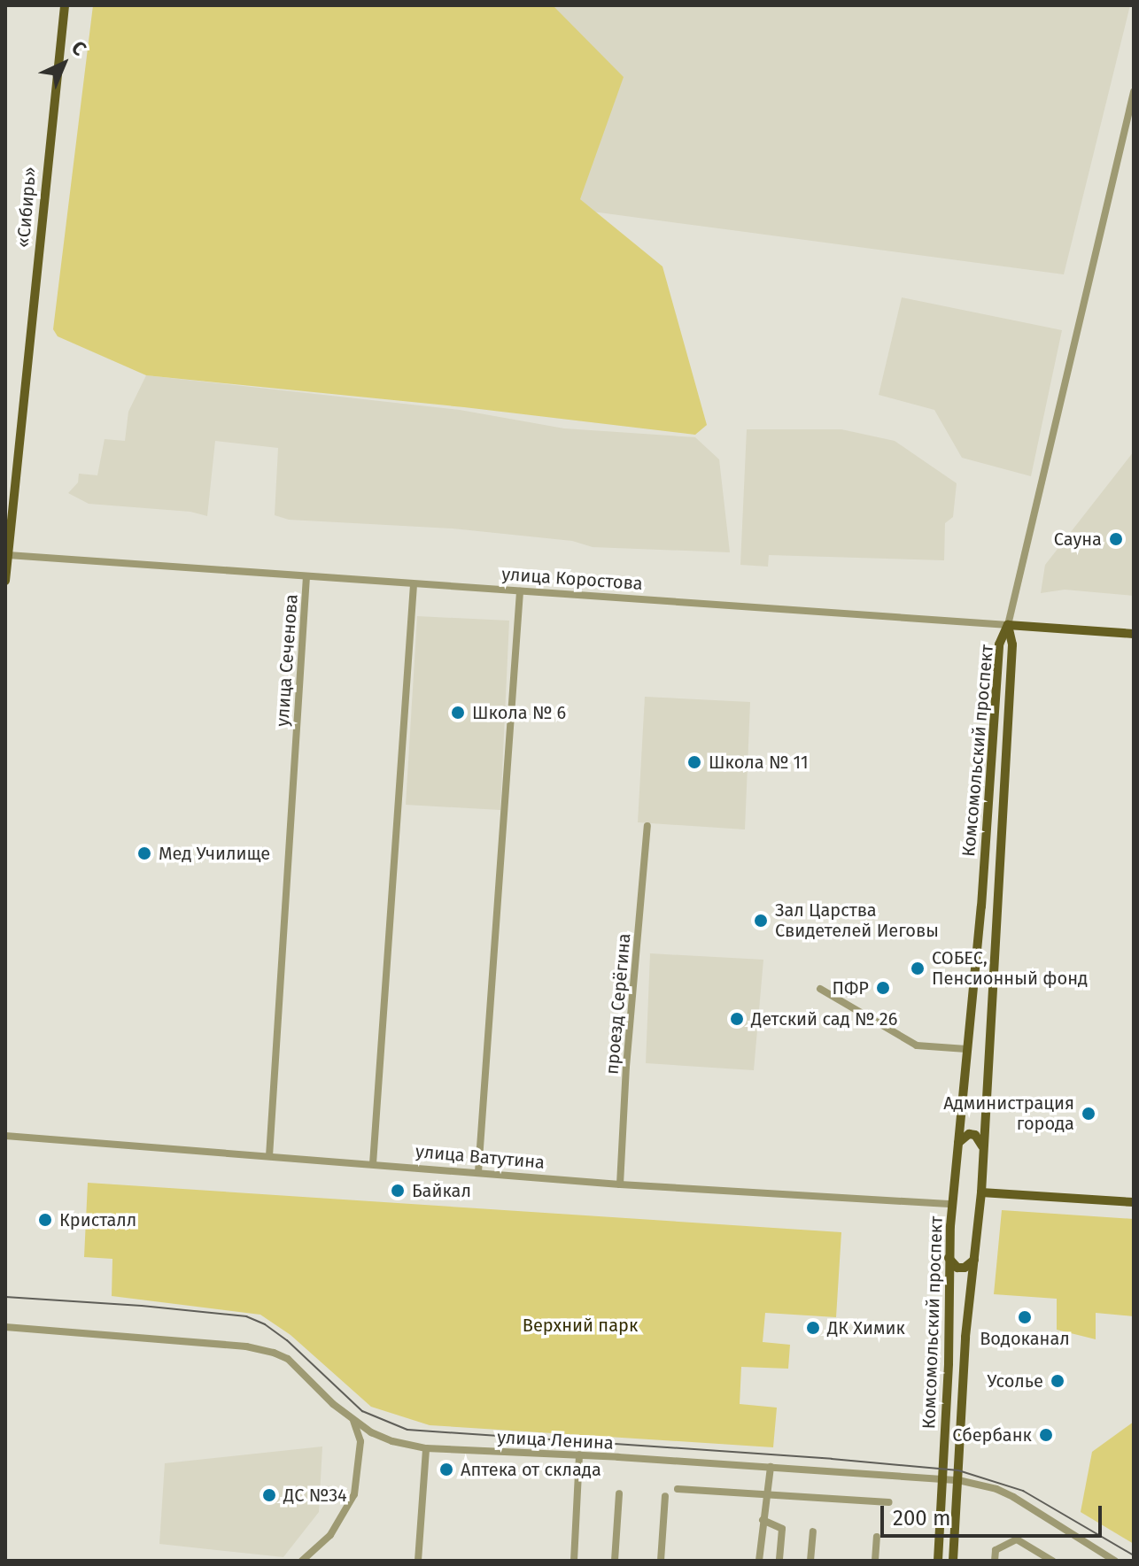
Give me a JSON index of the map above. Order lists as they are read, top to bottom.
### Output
{
  "streets": {
    "main road": ["«Сибирь»", "улица Коростова", "Комсомольский проспект"],
    "street": [
      "улица Сеченова",
      "проезд Серёгина",
      "улица Ватутина",
      "улица Ленина"
    ]
  },
  "crossings": [
    ["«Сибирь»", "улица Коростова"],
    ["улица Коростова", "улица Сеченова"],
    ["улица Коростова", "Комсомольский проспект"],
    ["улица Сеченова", "улица Ватутина"],
    ["Комсомольский проспект", "улица Ватутина"],
    ["Комсомольский проспект", "улица Ленина"],
    ["проезд Серёгина", "улица Ватутина"]
  ],
  "parks": ["Верхний парк"],
  "places": [
    "Сауна",
    "Школа № 6",
    "Школа № 11",
    "Мед Училище",
    "Зал Царства Свидетелей Иеговы",
    "СОБЕС, Пенсионный фонд",
    "ПФР",
    "Детский сад № 26",
    "Администрация города",
    "Байкал",
    "Кристалл",
    "Водоканал",
    "ДК Химик",
    "Усолье",
    "Сбербанк",
    "Аптека от склада",
    "ДС №34"
  ],
  "scale_bar": "200 m",
  "north": "top right"
}
